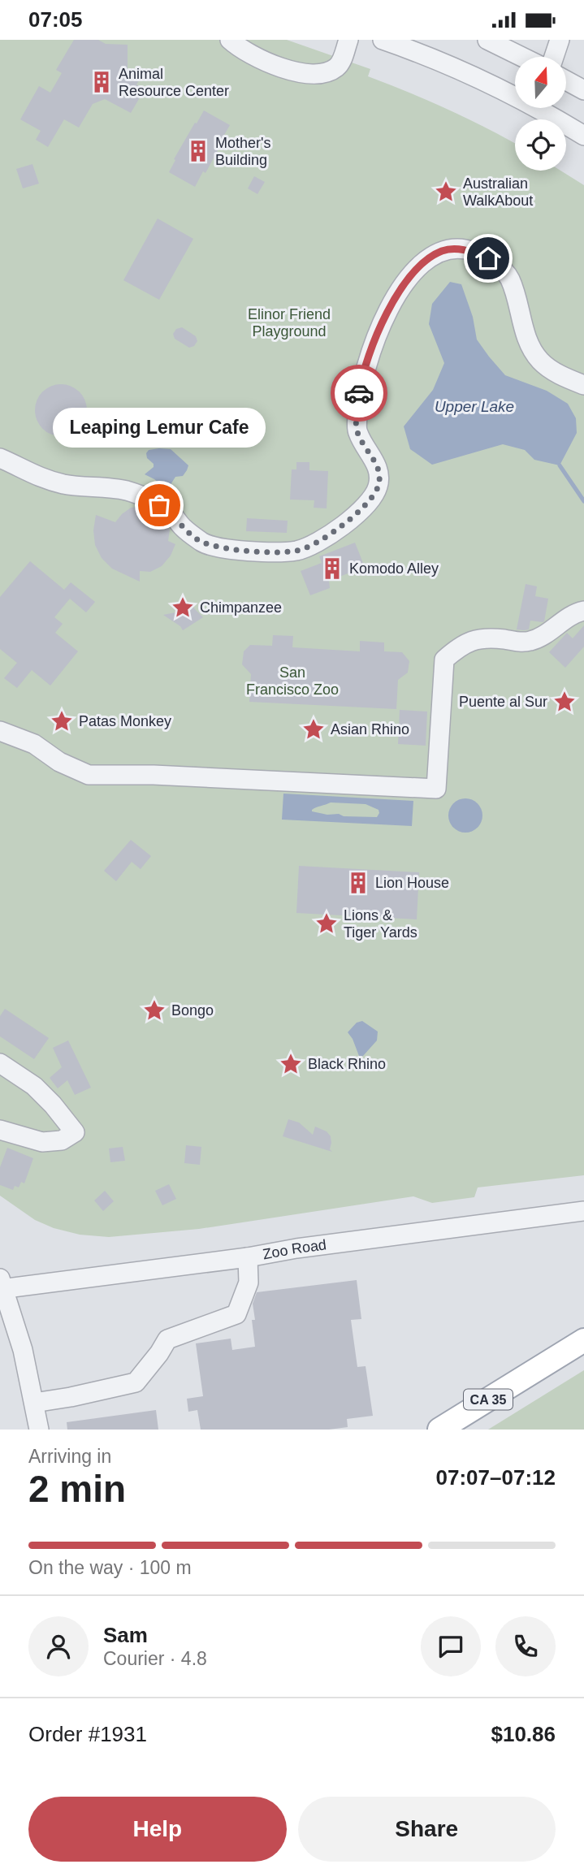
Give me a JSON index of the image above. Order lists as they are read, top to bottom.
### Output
{
  "streets": {
    "main road": ["CA 35"],
    "street": ["Zoo Road"]
  },
  "water": ["Upper Lake"],
  "parks": ["Elinor Friend Playground", "San Francisco Zoo"],
  "places": {
    "building": [
      "Animal Resource Center",
      "Mother's Building",
      "Komodo Alley",
      "Lion House"
    ],
    "place": [
      "Australian WalkAbout",
      "Chimpanzee",
      "Puente al Sur",
      "Patas Monkey",
      "Asian Rhino",
      "Lions & Tiger Yards",
      "Bongo",
      "Black Rhino"
    ],
    "other": ["Leaping Lemur Cafe"]
  },
  "north": "top",
  "page": {
    "status": "07:05",
    "bubble": "Leaping Lemur Cafe",
    "heading": ["2 min", "Arriving in", "07:07–07:12"],
    "panel": [
      "Sam",
      "Courier · 4.8",
      "Order #1931",
      "$10.86"
    ],
    "bar": "On the way · 100 m",
    "buttons": ["Help", "Share"]
  }
}
